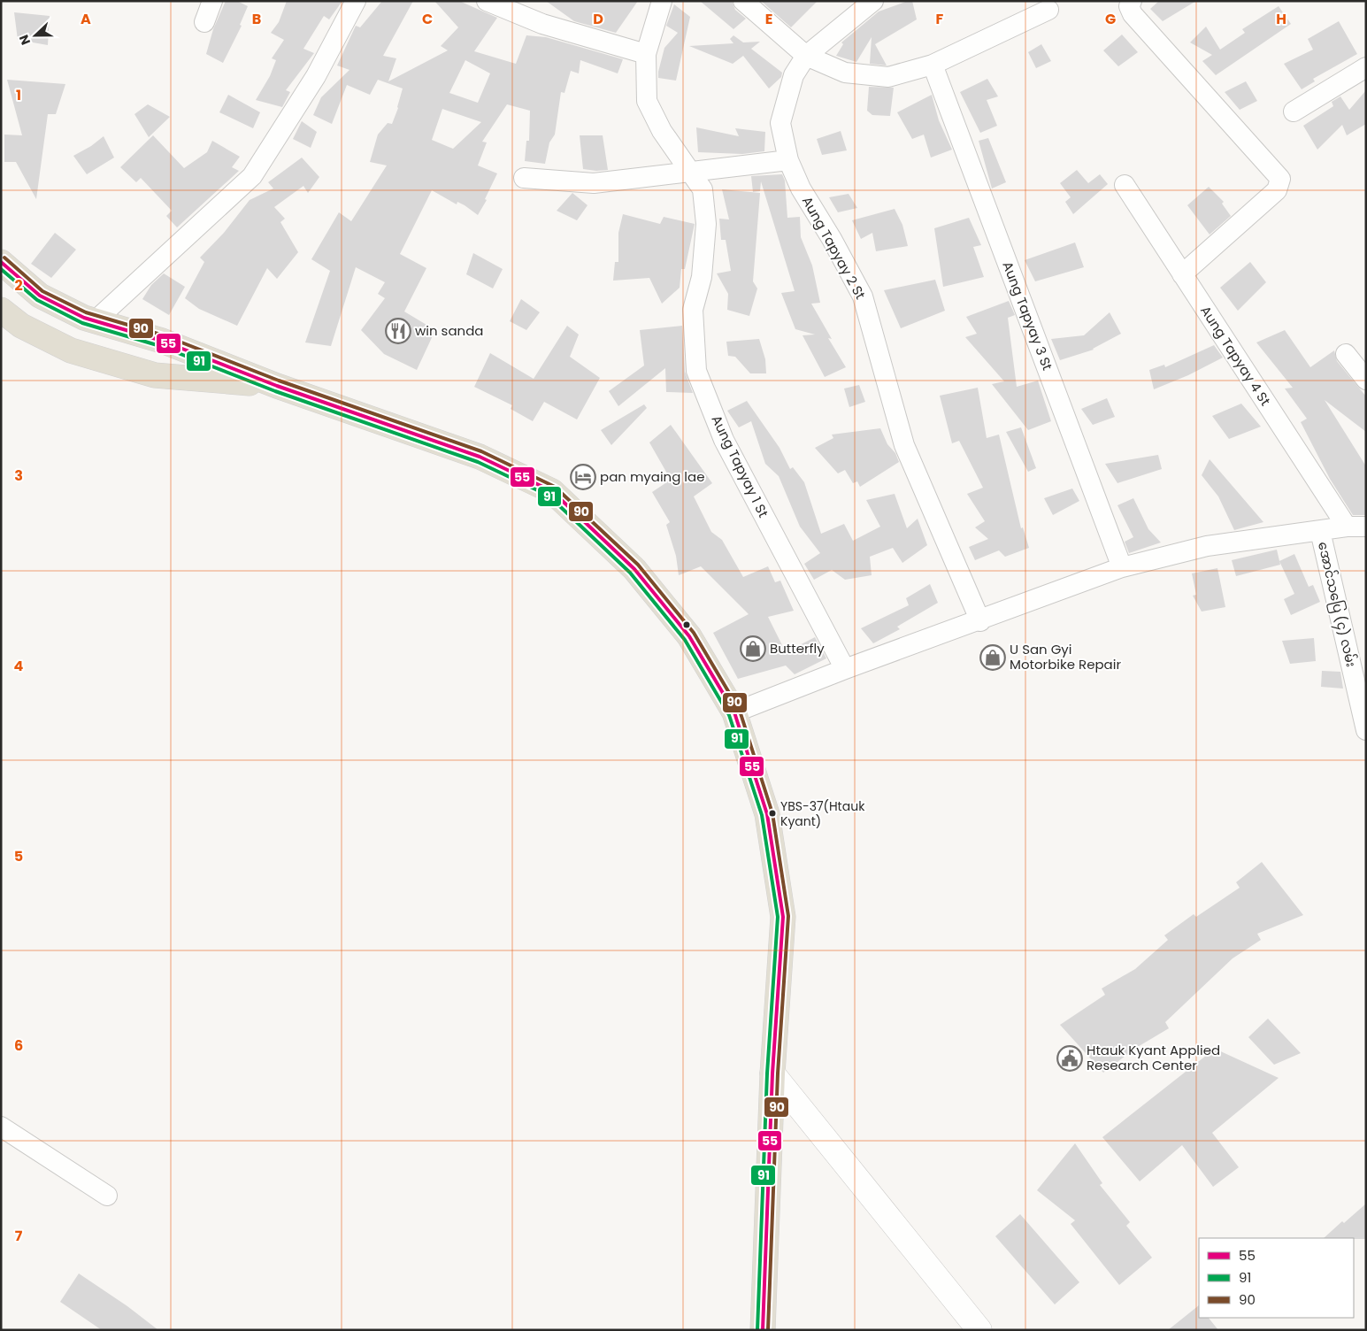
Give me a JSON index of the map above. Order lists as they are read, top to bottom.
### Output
{
  "streets": {
    "street": [
      "Aung Tapyay 2 St",
      "Aung Tapyay 3 St",
      "Aung Tapyay 4 St",
      "Aung Tapyay 1 St",
      "အောင်သပြေ (၄) လမ်း"
    ]
  },
  "places": {
    "restaurant": ["win sanda"],
    "hotel": ["pan myaing lae"],
    "shop": ["Butterfly", "U San Gyi Motorbike Repair"],
    "other": ["YBS-37(Htauk Kyant)"],
    "public building": ["Htauk Kyant Applied Research Center"]
  },
  "lines": ["transit line 90", "transit line 55", "transit line 91"],
  "legend": ["55", "91", "90"],
  "north": "left",
  "grid": {
    "columns": [
      "A",
      "B",
      "C",
      "D",
      "E",
      "F",
      "G",
      "H"
    ],
    "rows": [
      "1",
      "2",
      "3",
      "4",
      "5",
      "6",
      "7"
    ]
  }
}
